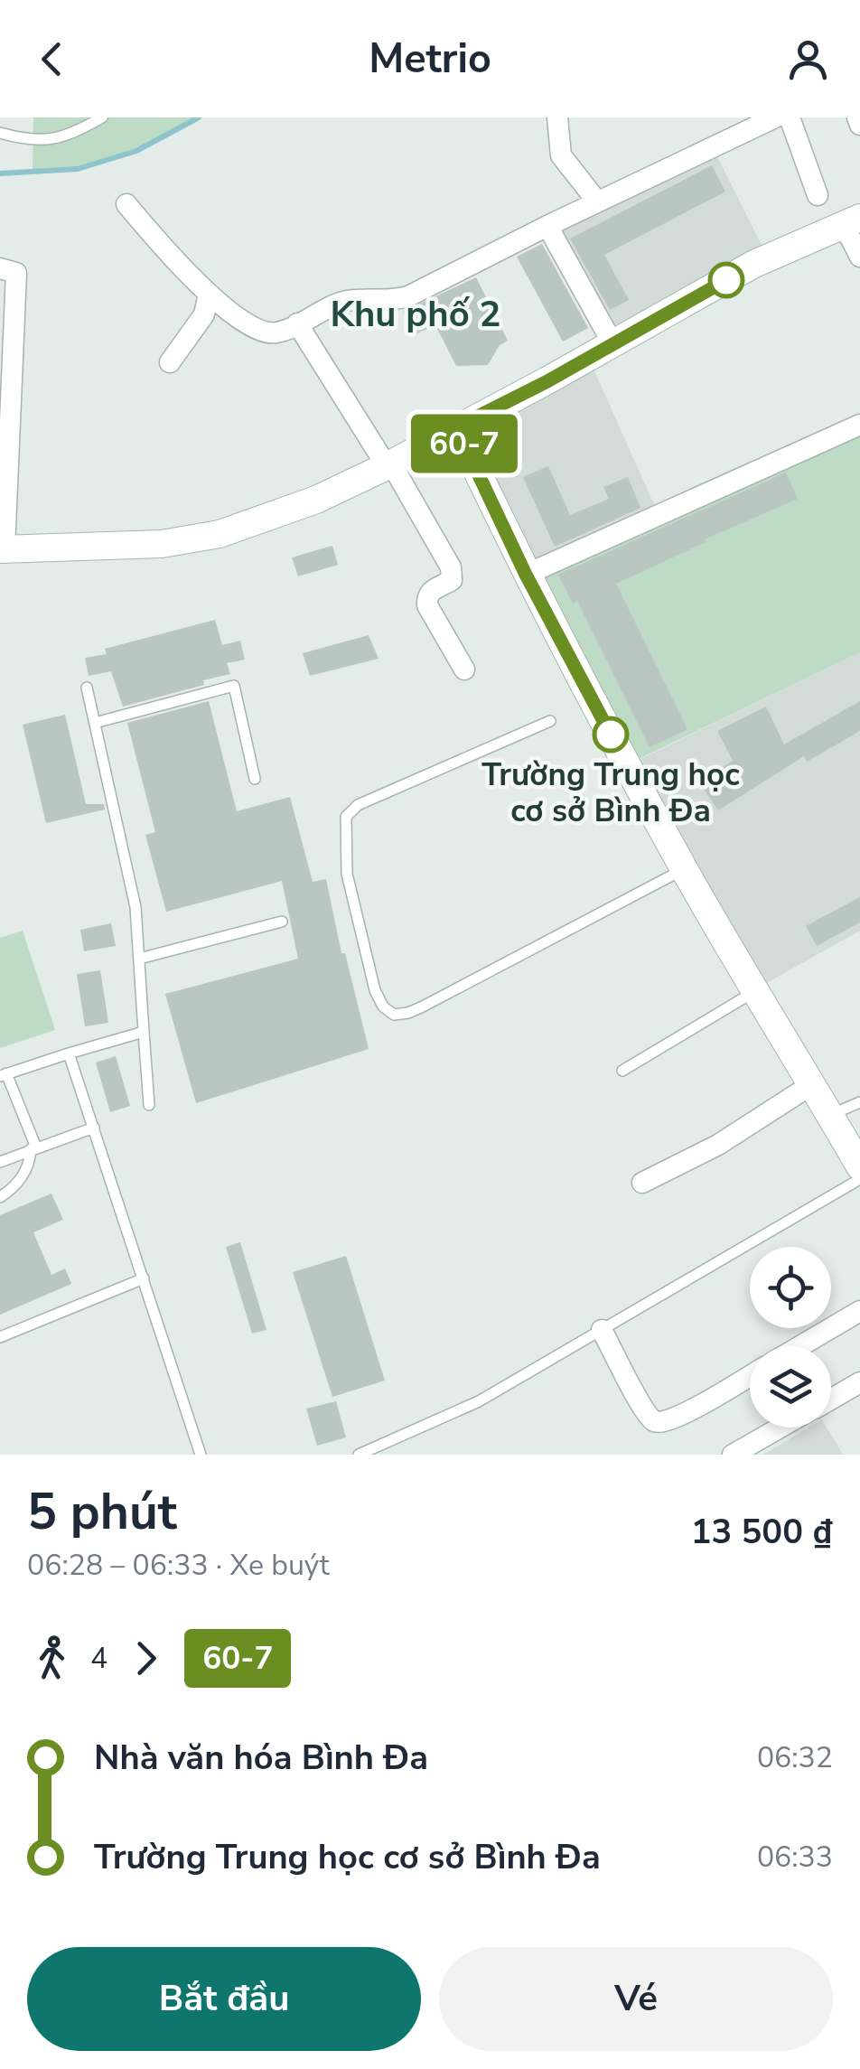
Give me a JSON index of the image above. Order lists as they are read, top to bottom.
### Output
{
  "districts": ["Khu phố 2"],
  "places": ["Trường Trung học cơ sở Bình Đa"],
  "lines": ["bus line 60-7"],
  "page": {
    "header": "Metrio",
    "on_map": "60-7",
    "heading": ["5 phút", "06:28 – 06:33 · Xe buýt", "13 500 ₫"],
    "legs": ["4", "60-7"],
    "list": [
      {
        "name": "Nhà văn hóa Bình Đa",
        "value": "06:32"
      },
      {
        "name": "Trường Trung học cơ sở Bình Đa",
        "value": "06:33"
      }
    ],
    "buttons": ["Bắt đầu", "Vé"]
  }
}
